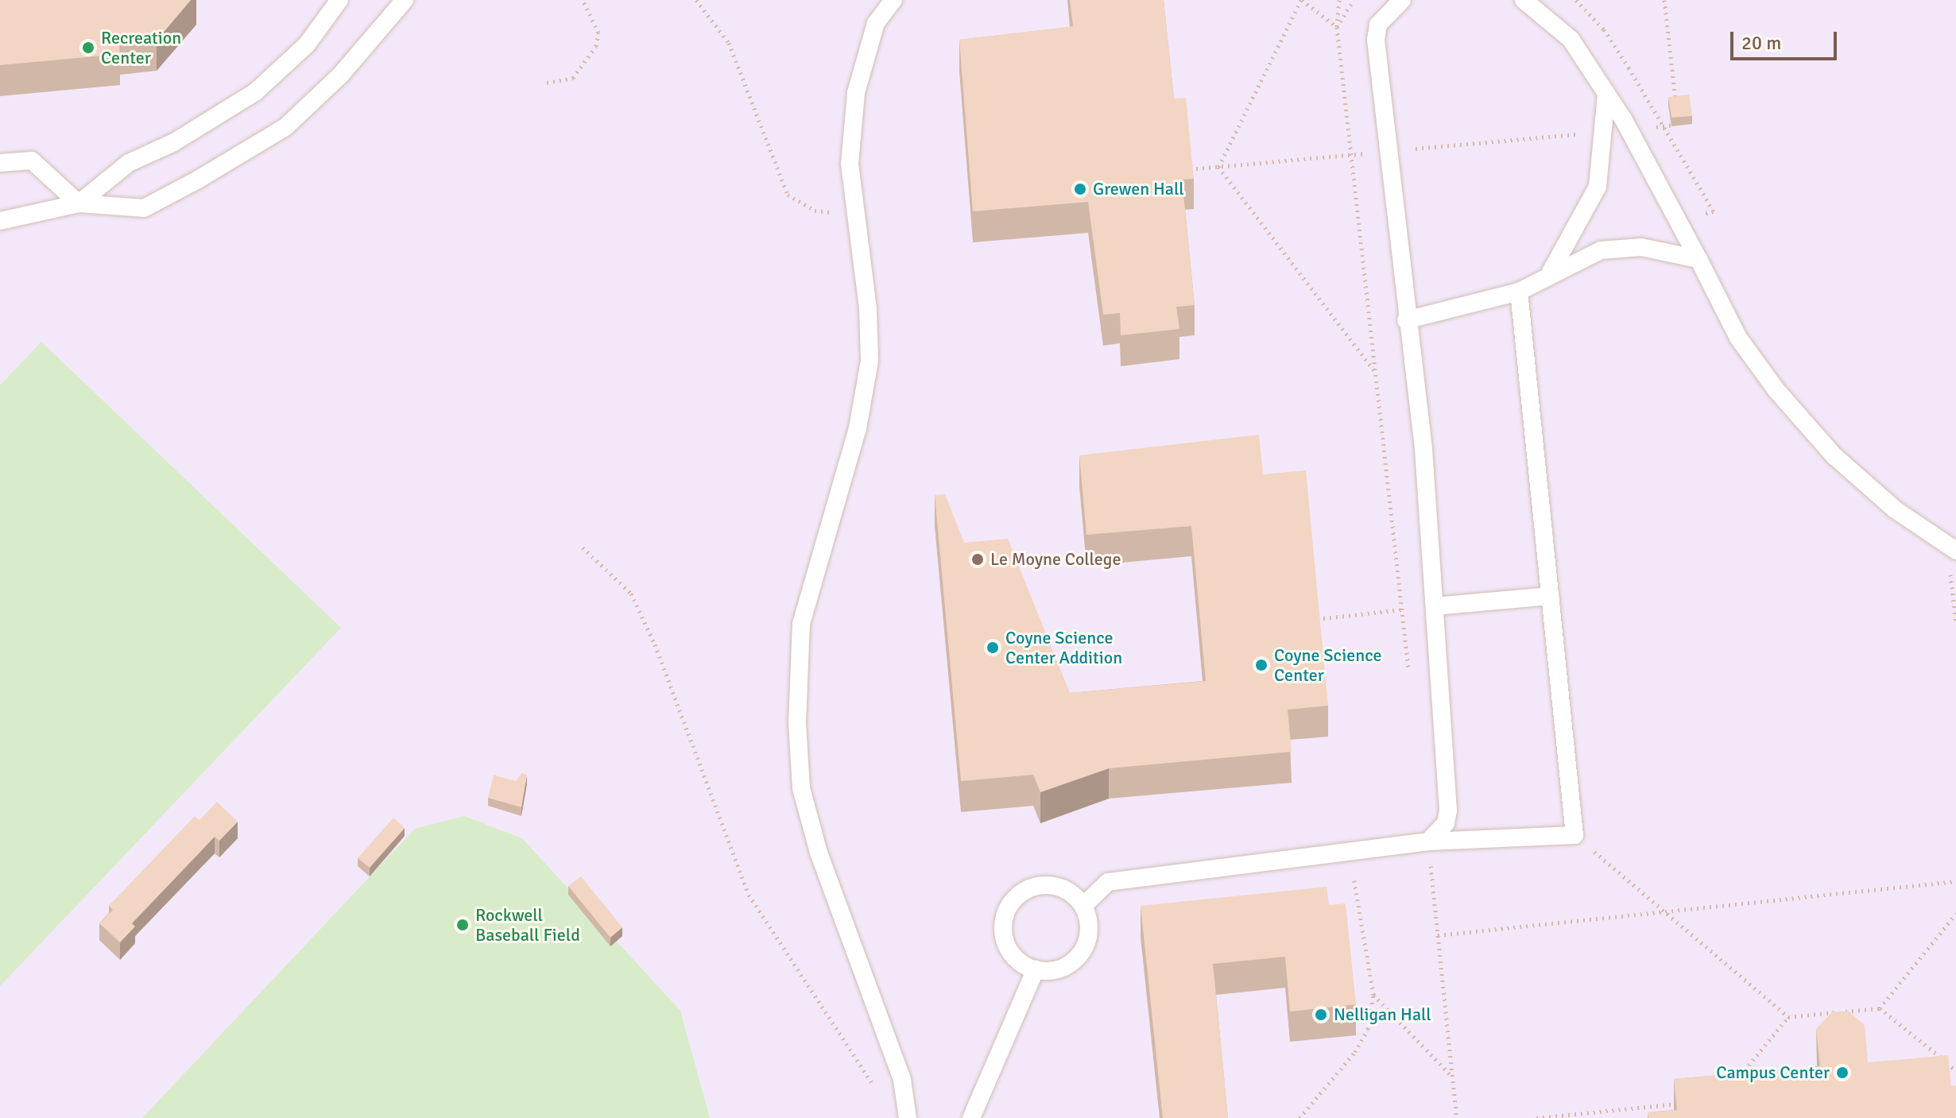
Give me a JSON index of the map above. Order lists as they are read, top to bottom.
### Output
{
  "places": [
    "Recreation Center",
    "Grewen Hall",
    "Le Moyne College",
    "Coyne Science Center Addition",
    "Coyne Science Center",
    "Rockwell Baseball Field",
    "Nelligan Hall",
    "Campus Center"
  ],
  "scale_bar": "20 m"
}
